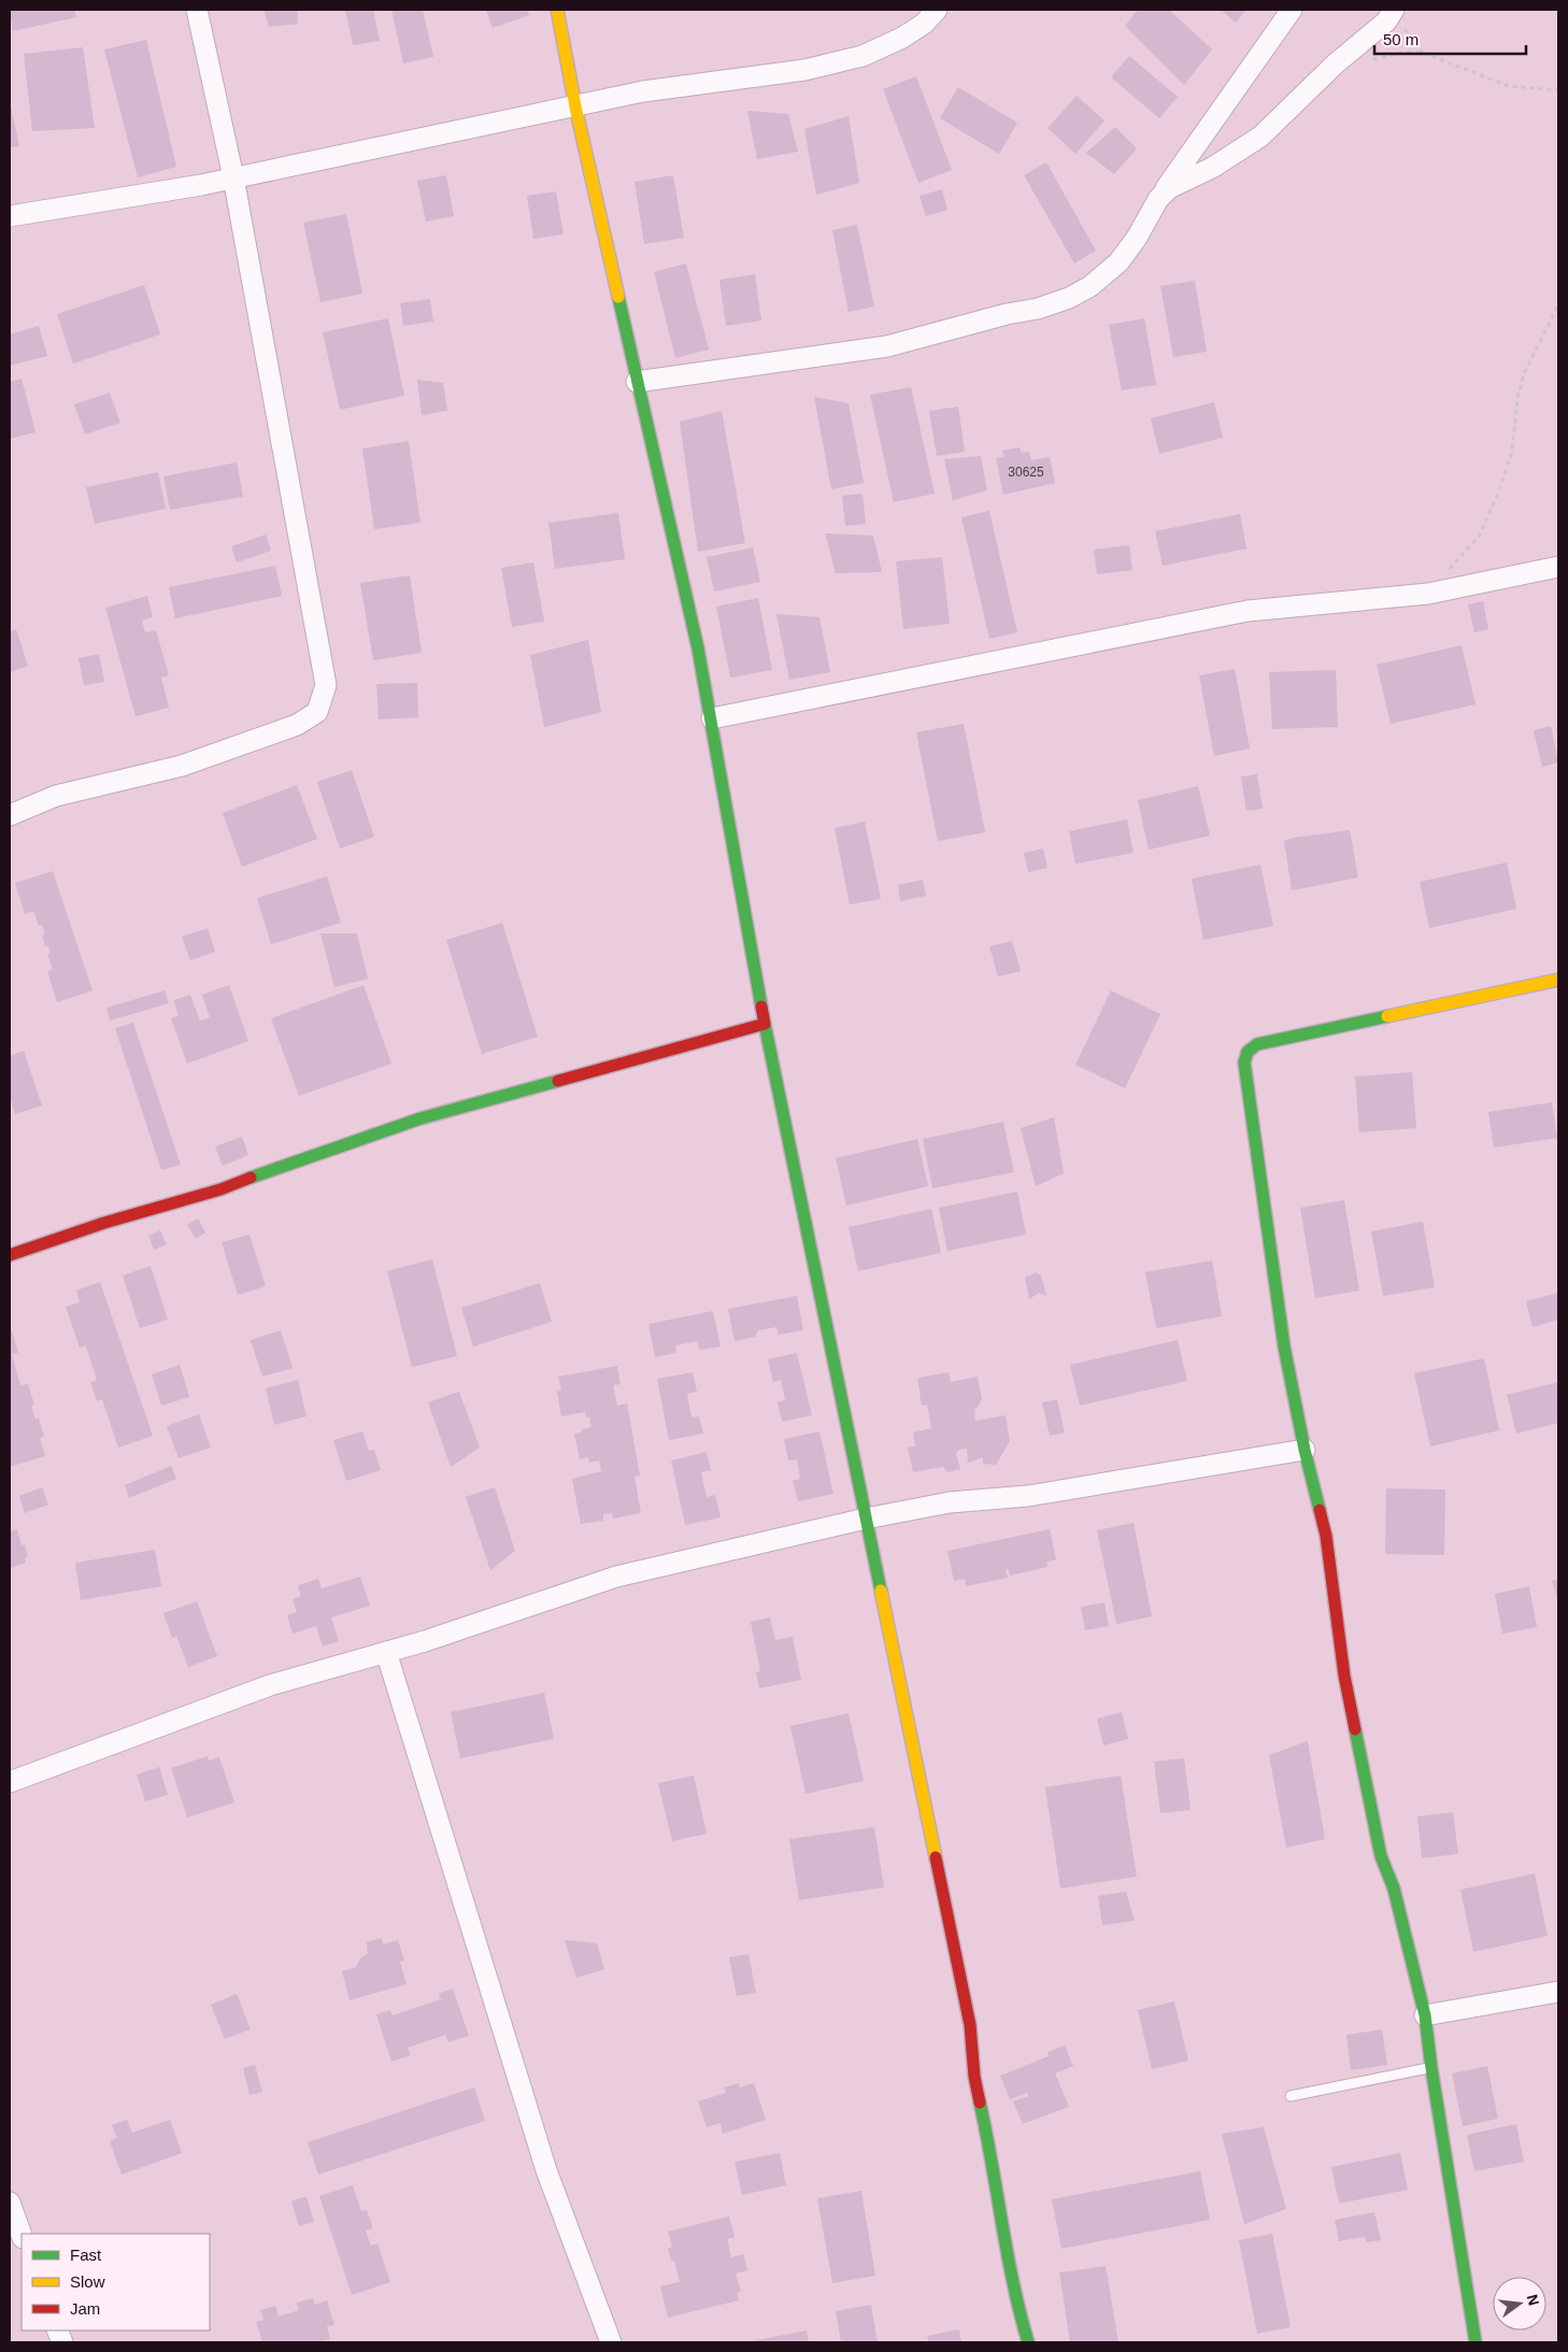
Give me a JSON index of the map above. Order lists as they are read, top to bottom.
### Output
{
  "house_numbers": ["30625"],
  "legend": ["Fast", "Slow", "Jam"],
  "scale_bar": "50 m",
  "north": "right"
}
